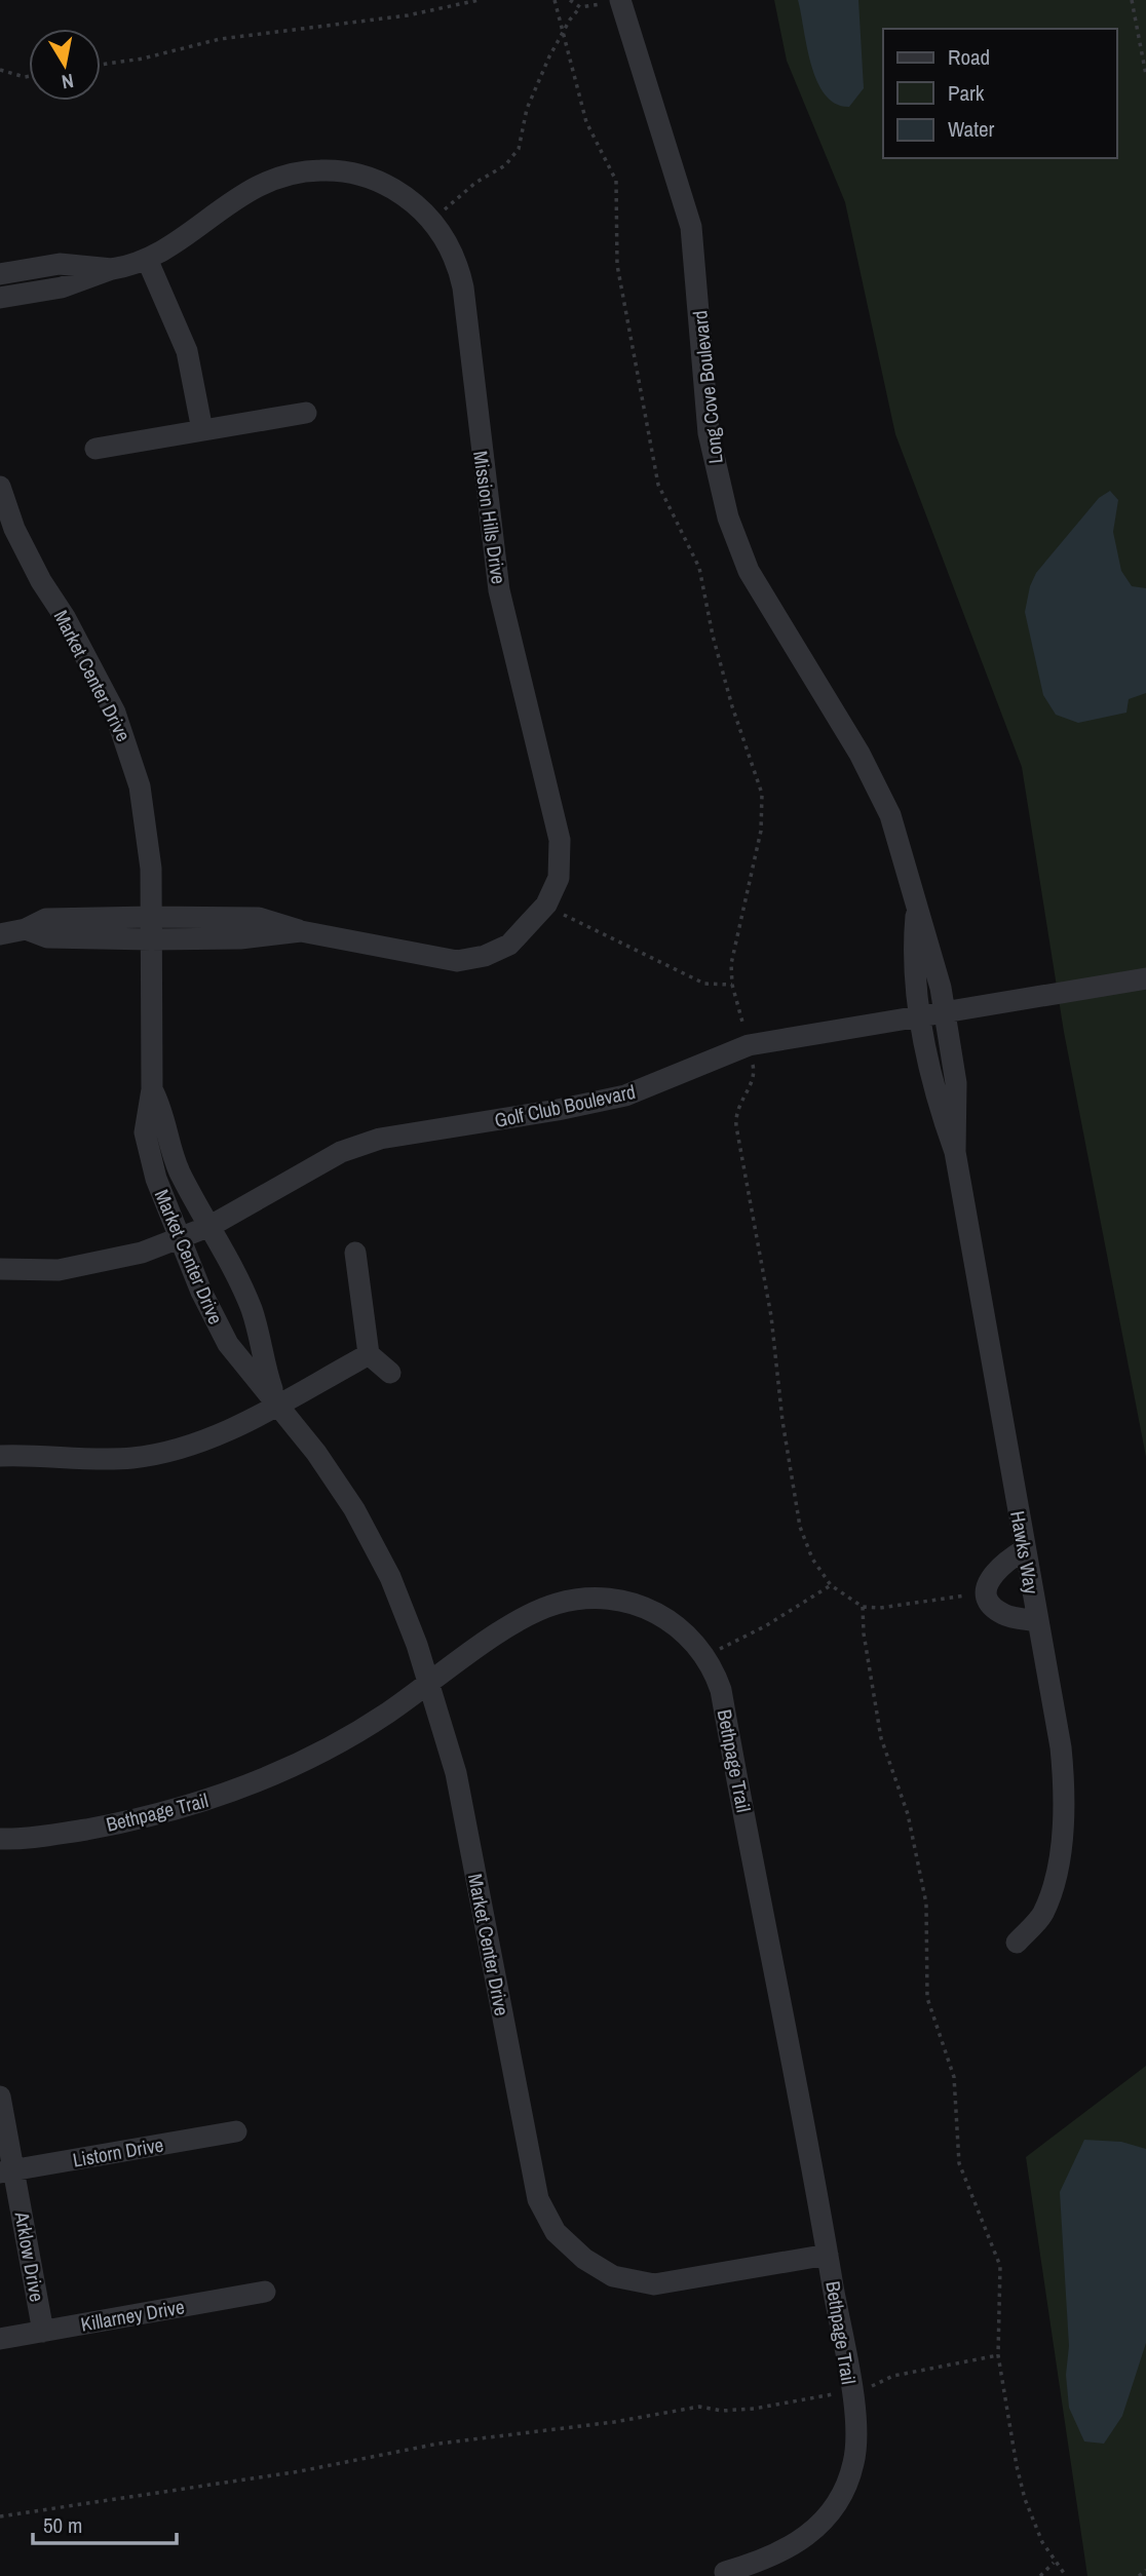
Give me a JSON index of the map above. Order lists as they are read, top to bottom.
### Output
{
  "streets": {
    "street": [
      "Long Cove Boulevard",
      "Mission Hills Drive",
      "Market Center Drive",
      "Golf Club Boulevard",
      "Hawks Way",
      "Bethpage Trail",
      "Listorn Drive",
      "Arklow Drive",
      "Killarney Drive"
    ]
  },
  "crossings": [
    ["Long Cove Boulevard", "Golf Club Boulevard"],
    ["Long Cove Boulevard", "Hawks Way"],
    ["Mission Hills Drive", "Market Center Drive"],
    ["Market Center Drive", "Golf Club Boulevard"],
    ["Market Center Drive", "Bethpage Trail"],
    ["Golf Club Boulevard", "Hawks Way"],
    ["Listorn Drive", "Arklow Drive"],
    ["Arklow Drive", "Killarney Drive"]
  ],
  "legend": ["Road", "Park", "Water"],
  "scale_bar": "50 m",
  "north": "bottom"
}
